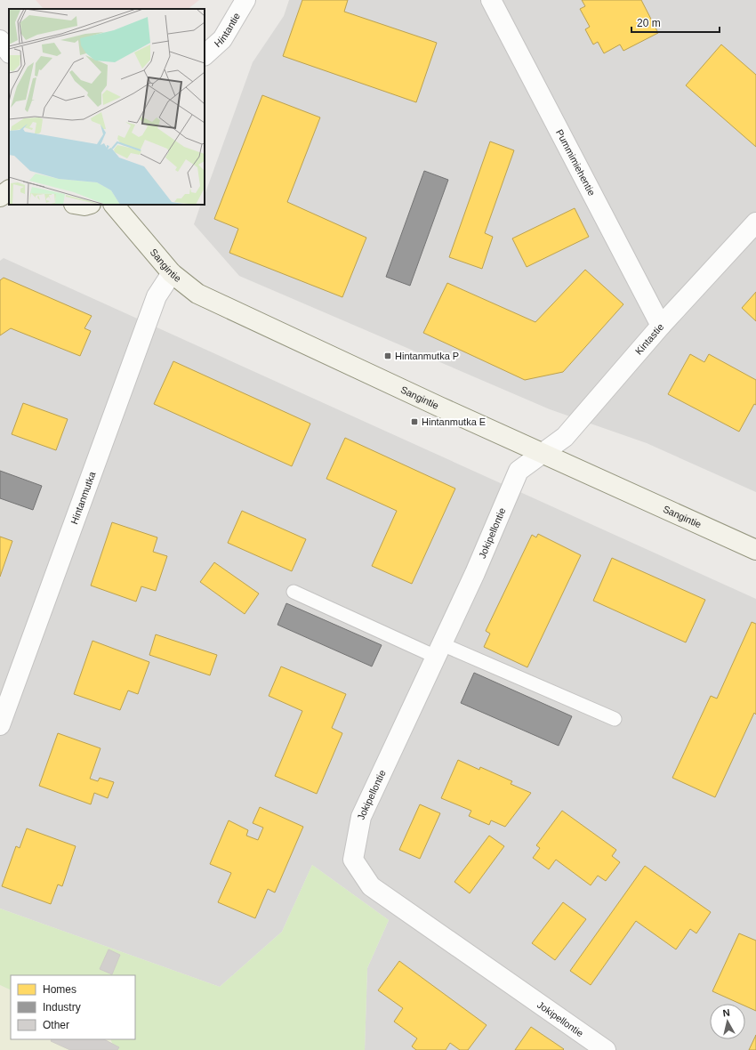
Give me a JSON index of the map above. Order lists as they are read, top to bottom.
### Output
{
  "streets": {
    "street": [
      "Hintantie",
      "Pummimiehentie",
      "Sangintie",
      "Kintastie",
      "Hintanmutka",
      "Jokipellontie"
    ]
  },
  "crossings": [
    ["Pummimiehentie", "Kintastie"],
    ["Sangintie", "Kintastie"],
    ["Sangintie", "Hintanmutka"],
    ["Sangintie", "Jokipellontie"],
    ["Kintastie", "Jokipellontie"]
  ],
  "places": {
    "transit": ["Hintanmutka P", "Hintanmutka E"]
  },
  "legend": ["Homes", "Industry", "Other"],
  "scale_bar": "20 m",
  "north": "top"
}
